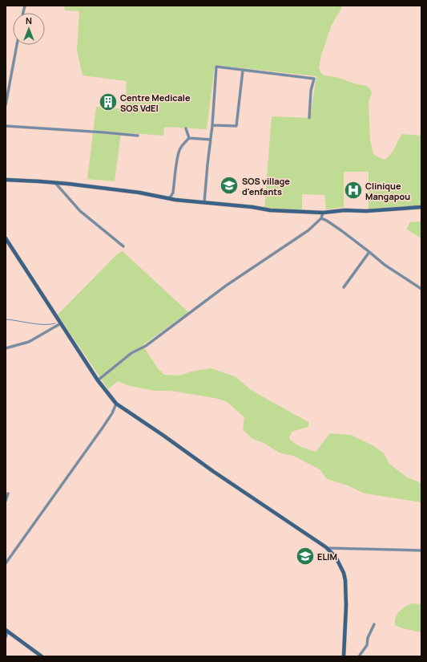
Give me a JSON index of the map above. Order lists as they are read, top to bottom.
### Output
{
  "places": {
    "building": ["Centre Medicale SOS VdE|"],
    "school or university": ["SOS village d'enfants", "ELIM"],
    "hospital": ["Clinique Mangapou"]
  },
  "north": "top"
}
